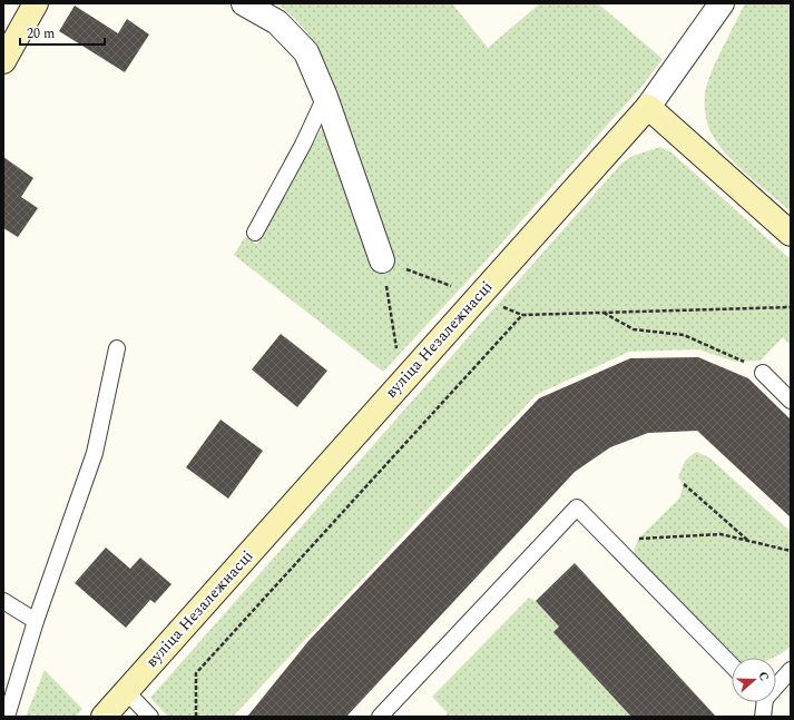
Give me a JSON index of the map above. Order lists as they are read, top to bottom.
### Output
{
  "streets": {
    "main road": ["вуліца Незалежнасці"]
  },
  "scale_bar": "20 m",
  "north": "right"
}
